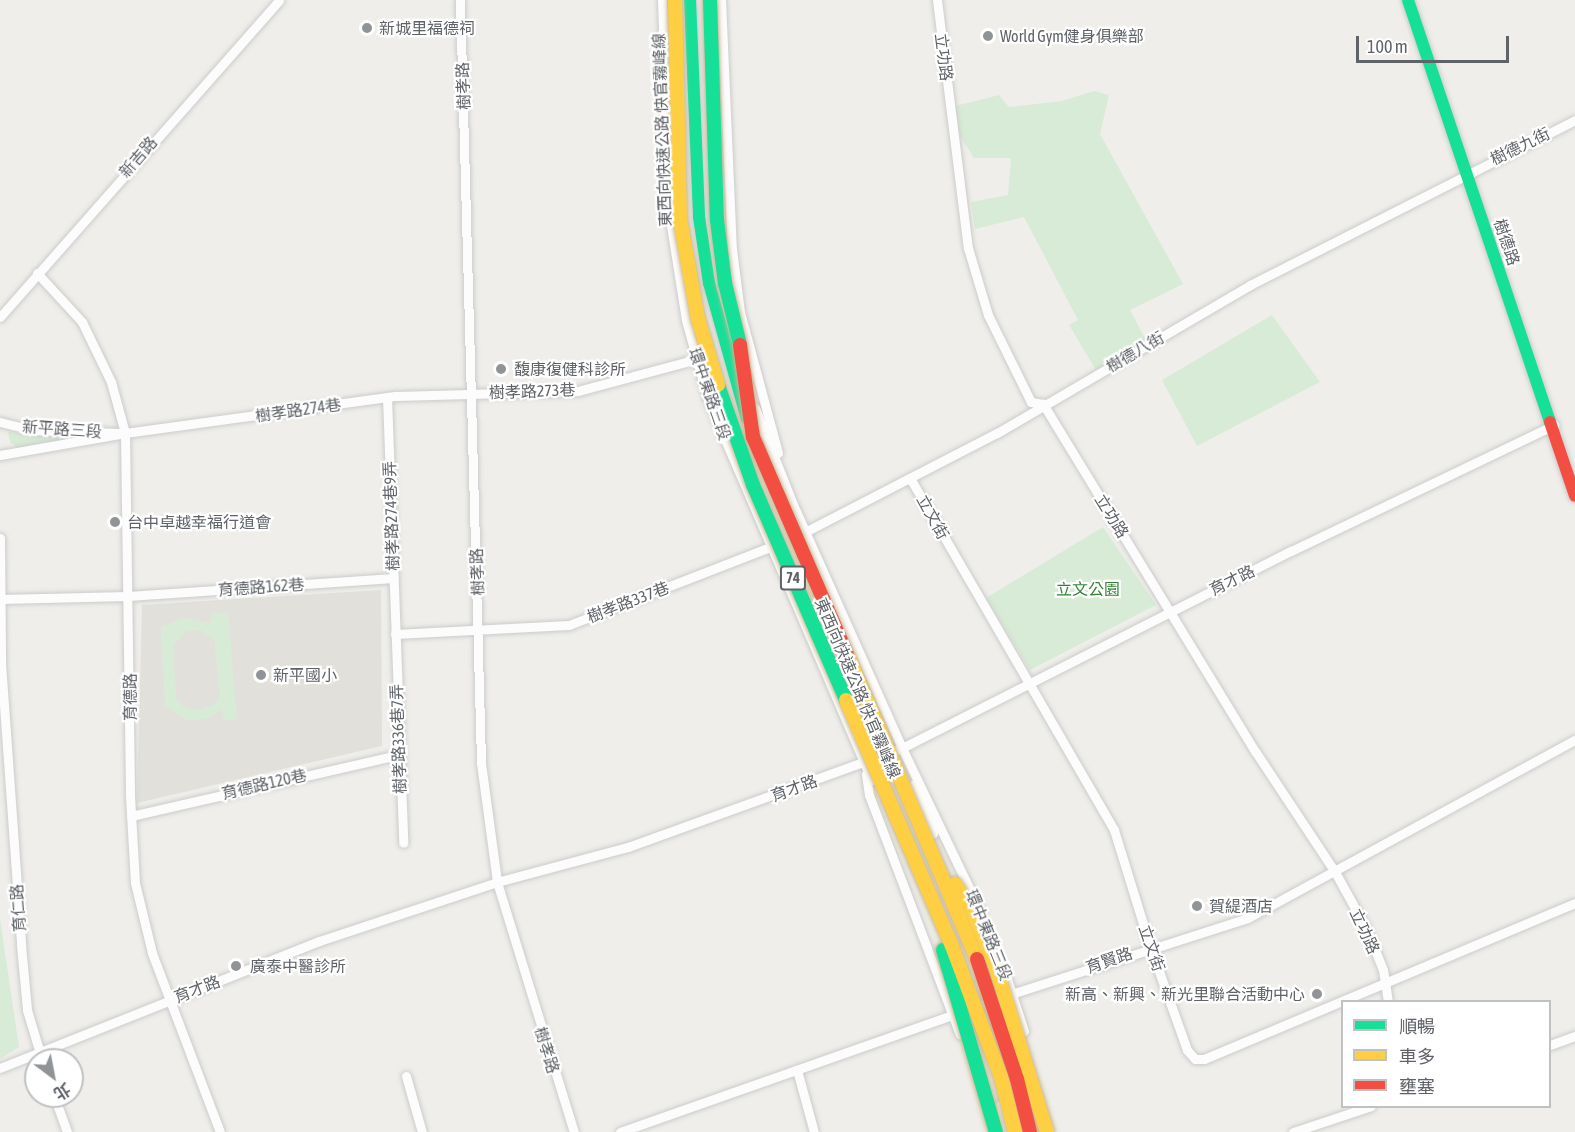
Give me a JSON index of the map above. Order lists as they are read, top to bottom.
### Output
{
  "streets": {
    "main road": ["東西向快速公路 快官霧峰線", "樹德路", "74"],
    "street": [
      "立功路",
      "樹孝路",
      "樹德九街",
      "新吉路",
      "樹德八街",
      "樹孝路273巷",
      "環中東路三段",
      "樹孝路274巷",
      "新平路三段",
      "樹孝路274巷9弄",
      "立文街",
      "育才路",
      "育德路162巷",
      "樹孝路337巷",
      "育德路",
      "樹孝路336巷7弄",
      "育德路120巷",
      "育仁路",
      "育賢路"
    ]
  },
  "crossings": [
    ["立功路", "樹德八街"],
    ["立功路", "立文街"],
    ["立功路", "育才路"],
    ["立功路", "育賢路"],
    ["樹孝路", "樹孝路273巷"],
    ["樹孝路", "樹孝路274巷"],
    ["樹孝路", "育才路"],
    ["樹孝路", "樹孝路337巷"],
    ["東西向快速公路 快官霧峰線", "74"],
    ["樹德九街", "樹德路"],
    ["樹德九街", "樹德八街"],
    ["新吉路", "育德路"],
    ["樹德路", "樹德八街"],
    ["樹德路", "育才路"],
    ["樹德八街", "環中東路三段"],
    ["樹德八街", "立文街"],
    ["樹孝路273巷", "環中東路三段"],
    ["樹孝路273巷", "樹孝路274巷"],
    ["環中東路三段", "育才路"],
    ["環中東路三段", "樹孝路337巷"],
    ["環中東路三段", "育賢路"],
    ["樹孝路274巷", "新平路三段"],
    ["樹孝路274巷", "樹孝路274巷9弄"],
    ["樹孝路274巷", "育德路"],
    ["新平路三段", "育德路"],
    ["樹孝路274巷9弄", "育德路162巷"],
    ["樹孝路274巷9弄", "樹孝路337巷"],
    ["樹孝路274巷9弄", "樹孝路336巷7弄"],
    ["立文街", "育才路"],
    ["立文街", "育賢路"],
    ["育才路", "育德路"],
    ["育德路162巷", "育德路"],
    ["育德路162巷", "育仁路"],
    ["樹孝路337巷", "樹孝路336巷7弄"],
    ["育德路", "育德路120巷"],
    ["樹孝路336巷7弄", "育德路120巷"]
  ],
  "parks": ["立文公園"],
  "places": [
    "新城里福德祠",
    "World Gym健身俱樂部",
    "馥康復健科診所",
    "台中卓越幸福行道會",
    "新平國小",
    "賀緹酒店",
    "廣泰中醫診所",
    "新高、新興、新光里聯合活動中心"
  ],
  "legend": ["順暢", "車多", "壅塞"],
  "scale_bar": "100 m",
  "north": "bottom right"
}
